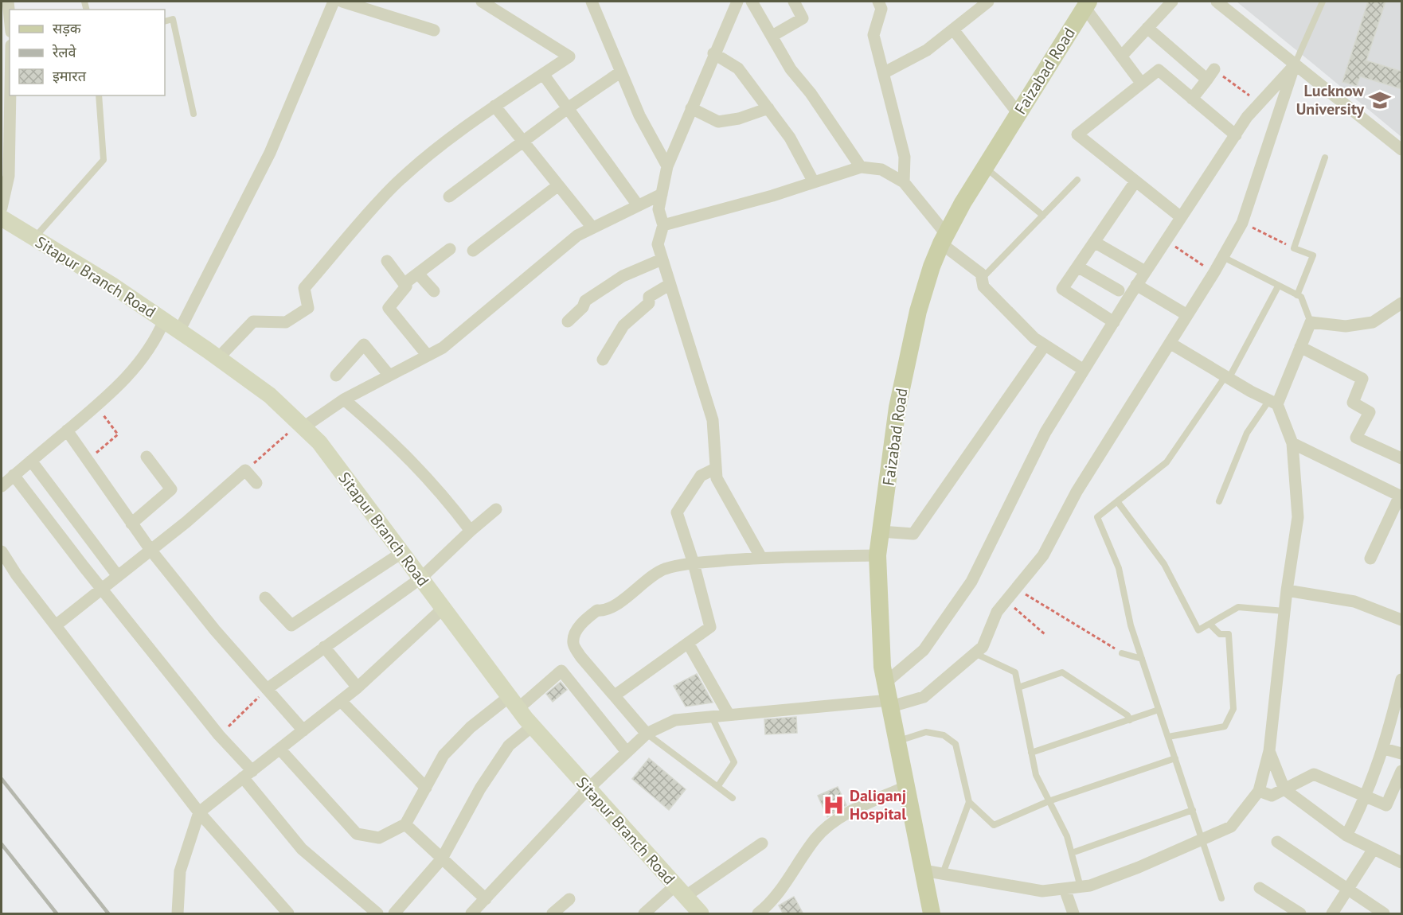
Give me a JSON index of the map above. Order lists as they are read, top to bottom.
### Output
{
  "streets": {
    "main road": ["Faizabad Road"],
    "street": ["Sitapur Branch Road"]
  },
  "places": {
    "school or university": ["Lucknow University"],
    "hospital": ["Daliganj Hospital"]
  },
  "legend": ["सड़क", "रेलवे", "इमारत"]
}
